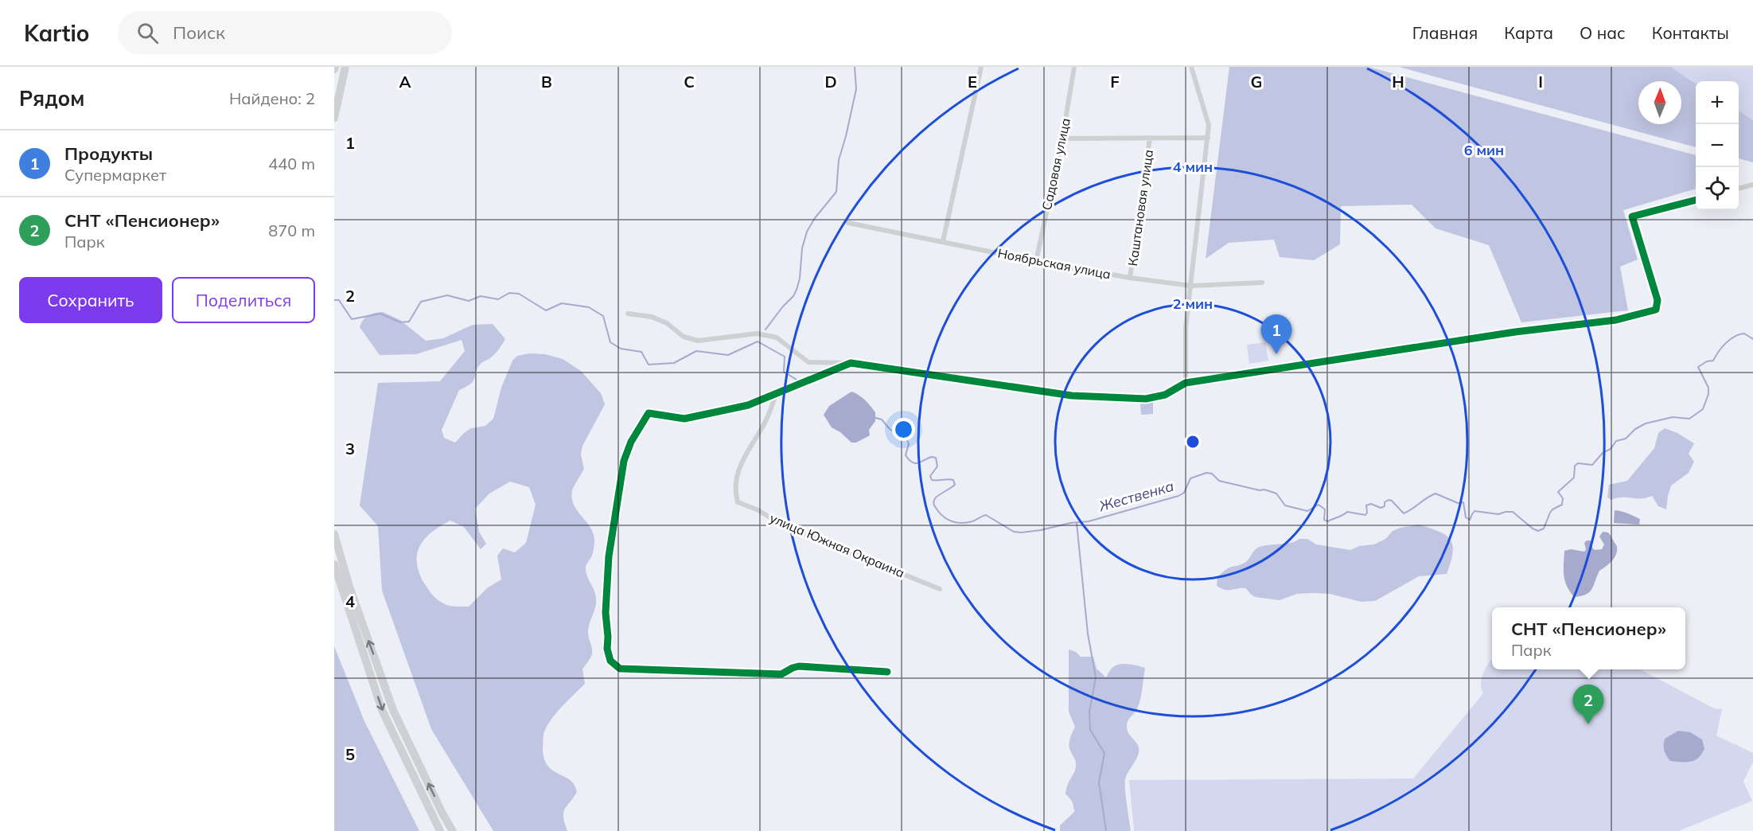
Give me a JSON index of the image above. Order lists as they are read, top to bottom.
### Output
{
  "streets": {
    "street": [
      "Садовая улица",
      "Каштановая улица",
      "Ноябрьская улица",
      "улица Южная Окраина"
    ]
  },
  "crossings": [
    ["Садовая улица", "Ноябрьская улица"],
    ["Каштановая улица", "Ноябрьская улица"]
  ],
  "water": ["Жественка"],
  "north": "top",
  "page": {
    "header": "Kartio",
    "search": "Поиск",
    "nav": [
      "Главная",
      "Карта",
      "О нас",
      "Контакты"
    ],
    "heading": ["Рядом", "Найдено: 2"],
    "map_buttons": ["+", "−"],
    "list": [
      {
        "mark": "1",
        "name": "Продукты",
        "note": "Супермаркет",
        "value": "440 m"
      },
      {
        "mark": "2",
        "name": "СНТ «Пенсионер»",
        "note": "Парк",
        "value": "870 m"
      }
    ],
    "buttons": ["Сохранить", "Поделиться"],
    "pins": ["1", "2"],
    "popup": ["СНТ «Пенсионер»", "Парк"]
  },
  "grid": {
    "columns": [
      "A",
      "B",
      "C",
      "D",
      "E",
      "F",
      "G",
      "H",
      "I"
    ],
    "rows": [
      "1",
      "2",
      "3",
      "4",
      "5"
    ]
  },
  "rings": ["6 мин", "4 мин", "2 мин"]
}
